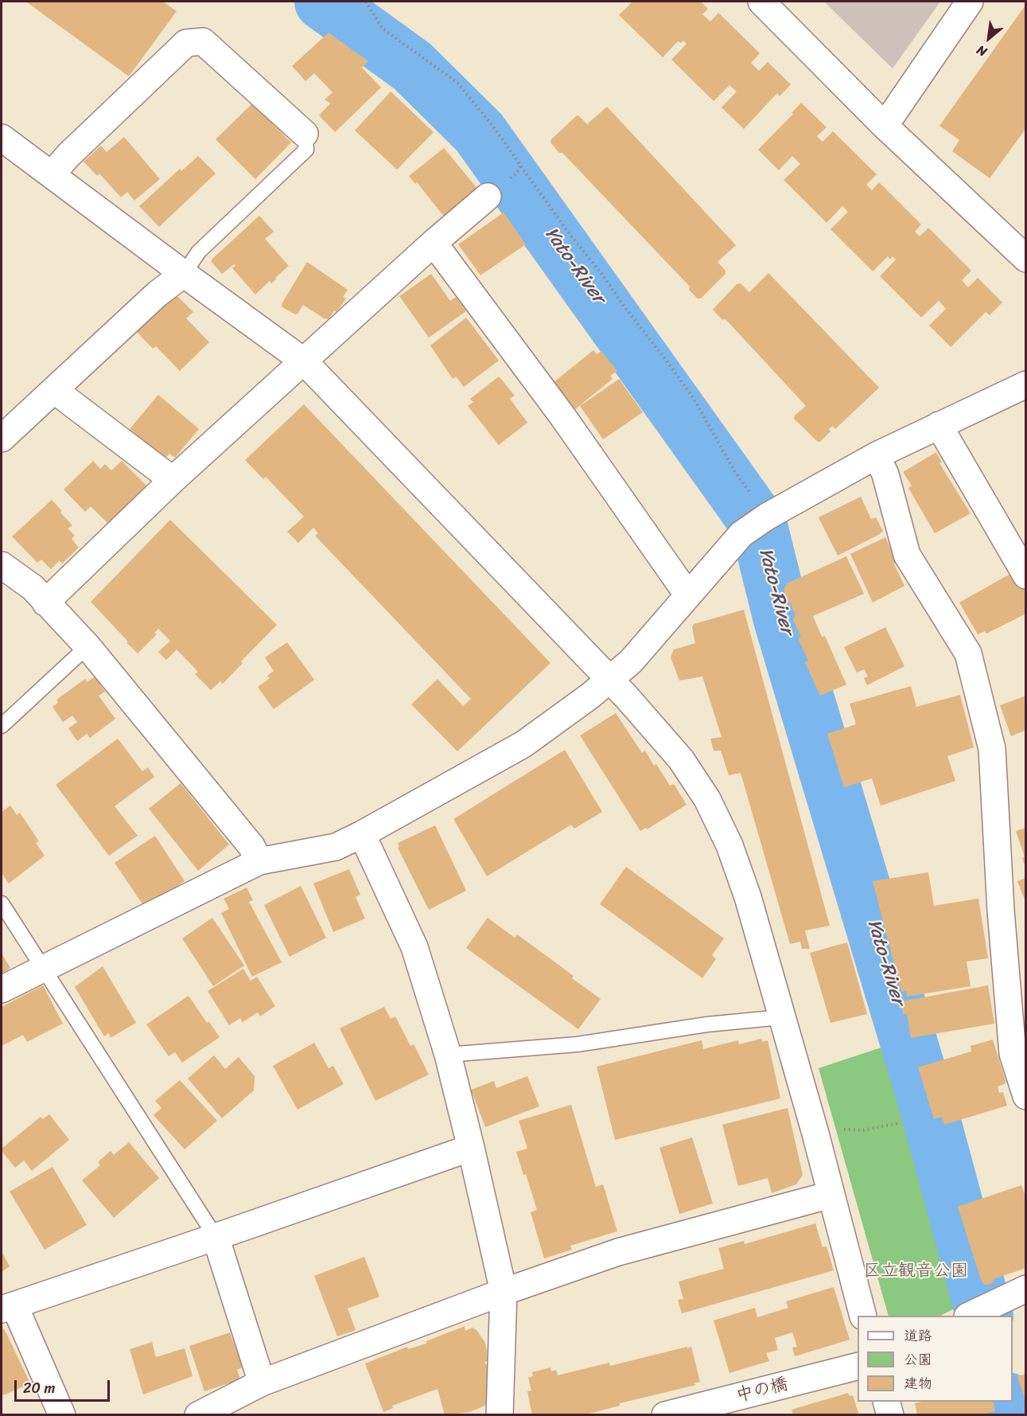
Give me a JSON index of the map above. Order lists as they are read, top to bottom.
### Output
{
  "streets": {
    "street": ["中の橋"]
  },
  "water": ["Yato-River"],
  "parks": ["区立観音公園"],
  "legend": ["道路", "公園", "建物"],
  "scale_bar": "20 m",
  "north": "bottom left"
}
